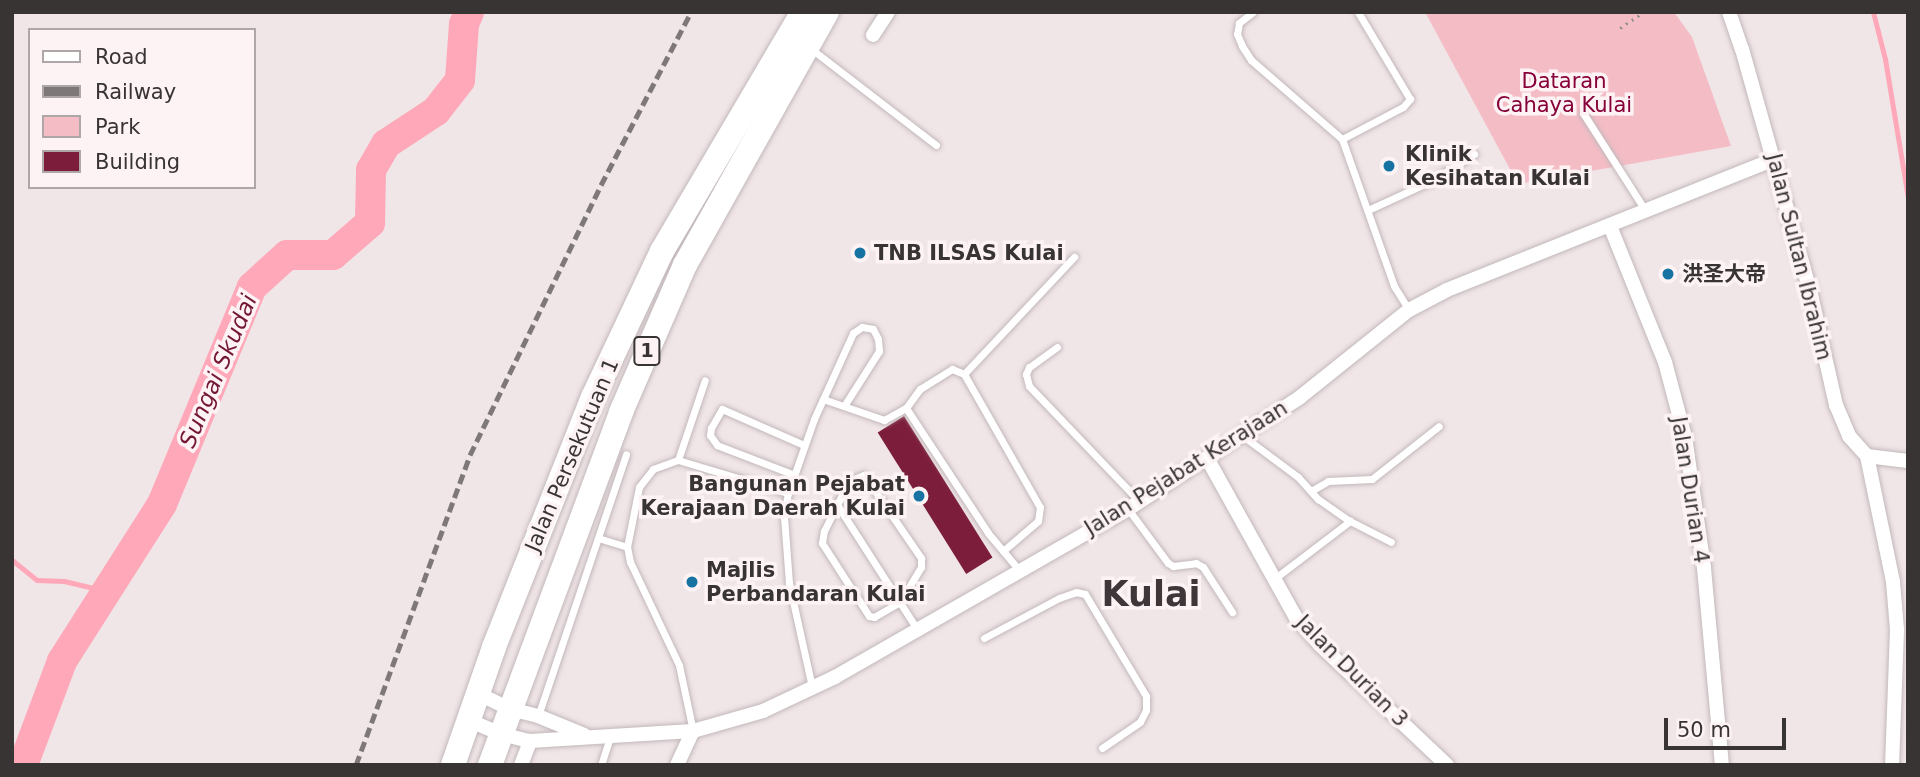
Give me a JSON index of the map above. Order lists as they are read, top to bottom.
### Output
{
  "streets": {
    "highway": ["1", "Jalan Persekutuan 1"],
    "street": [
      "Jalan Sultan Ibrahim",
      "Jalan Pejabat Kerajaan",
      "Jalan Durian 4",
      "Jalan Durian 3"
    ]
  },
  "crossings": [
    ["Jalan Sultan Ibrahim", "Jalan Pejabat Kerajaan"],
    ["Jalan Persekutuan 1", "Jalan Pejabat Kerajaan"],
    ["Jalan Pejabat Kerajaan", "Jalan Durian 4"],
    ["Jalan Pejabat Kerajaan", "Jalan Durian 3"]
  ],
  "districts": ["Kulai"],
  "water": ["Sungai Skudai"],
  "parks": ["Dataran Cahaya Kulai"],
  "places": [
    "Klinik Kesihatan Kulai",
    "TNB ILSAS Kulai",
    "洪圣大帝",
    "Bangunan Pejabat Kerajaan Daerah Kulai",
    "Majlis Perbandaran Kulai"
  ],
  "legend": [
    "Road",
    "Railway",
    "Park",
    "Building"
  ],
  "scale_bar": "50 m"
}
